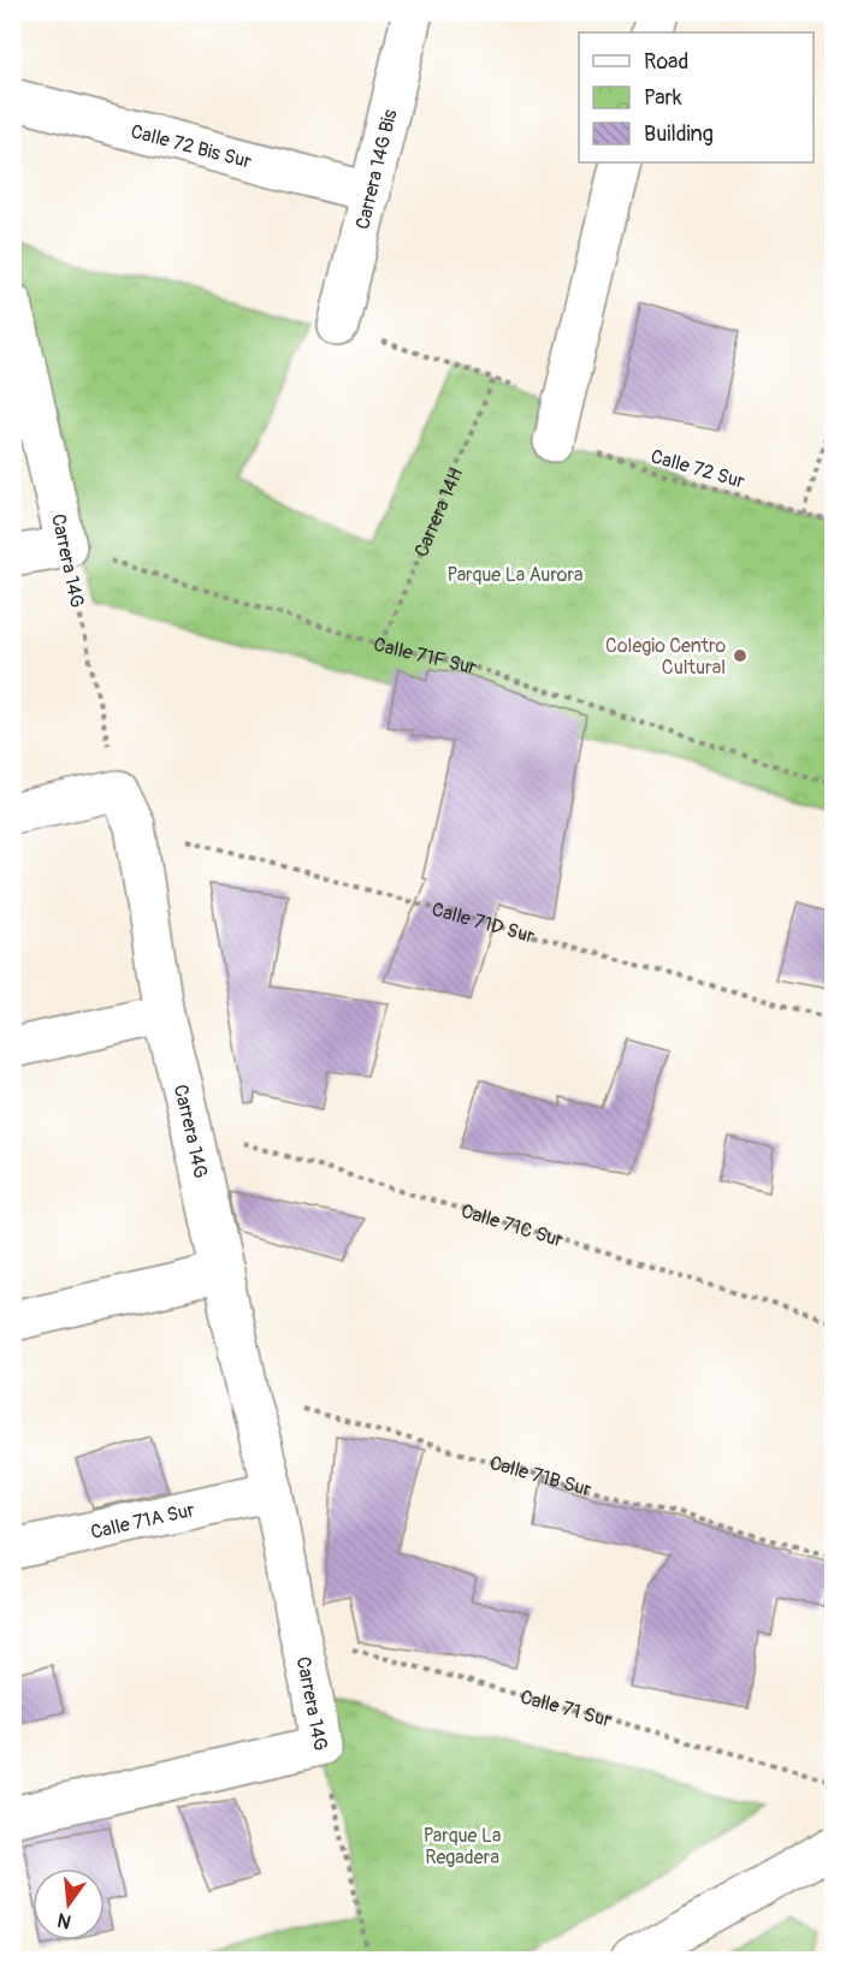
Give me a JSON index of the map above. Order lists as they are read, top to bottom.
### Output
{
  "streets": {
    "street": [
      "Calle 72 Bis Sur",
      "Carrera 14G Bis",
      "Carrera 14G",
      "Calle 71A Sur"
    ],
    "path": [
      "Calle 72 Sur",
      "Carrera 14H",
      "Calle 71F Sur",
      "Calle 71D Sur",
      "Calle 71C Sur",
      "Calle 71B Sur",
      "Calle 71 Sur"
    ]
  },
  "crossings": [
    ["Calle 72 Bis Sur", "Carrera 14G Bis"],
    ["Carrera 14H", "Calle 71F Sur"],
    ["Carrera 14G", "Calle 71F Sur"],
    ["Carrera 14G", "Calle 71D Sur"],
    ["Carrera 14G", "Calle 71C Sur"],
    ["Carrera 14G", "Calle 71B Sur"],
    ["Carrera 14G", "Calle 71A Sur"],
    ["Carrera 14G", "Calle 71 Sur"]
  ],
  "parks": ["Parque La Aurora", "Parque La Regadera"],
  "places": ["Colegio Centro Cultural"],
  "legend": ["Road", "Park", "Building"],
  "north": "bottom"
}
